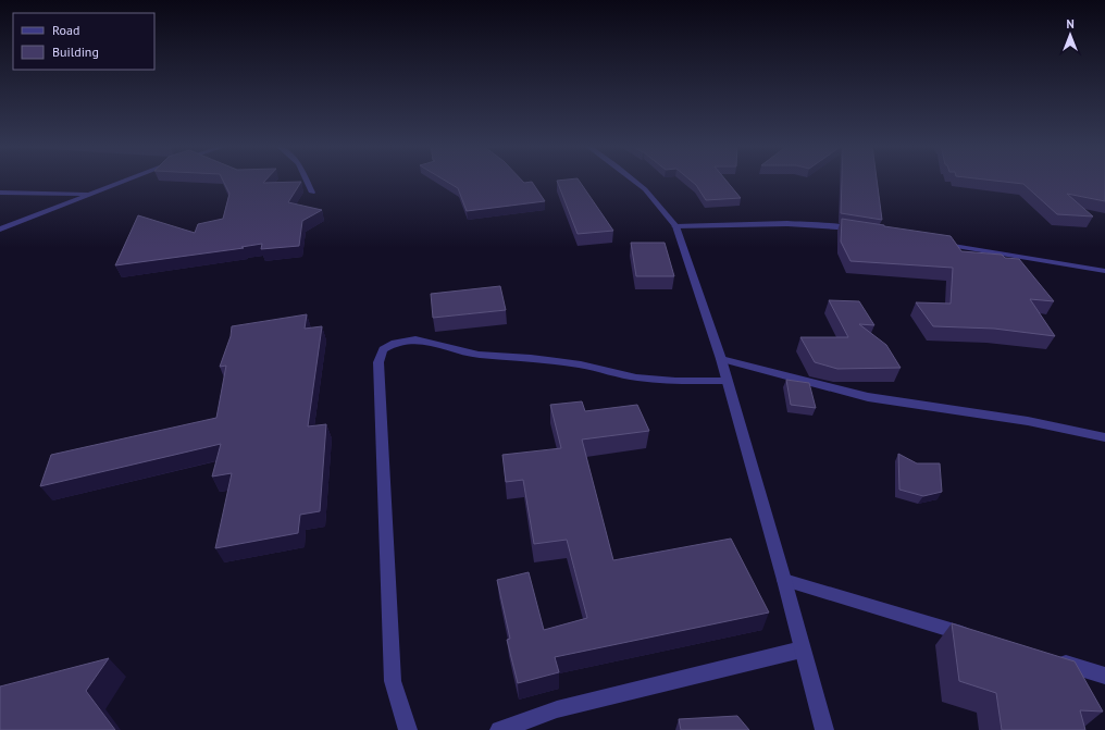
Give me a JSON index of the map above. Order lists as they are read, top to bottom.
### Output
{
  "legend": ["Road", "Building"],
  "north": "top"
}
